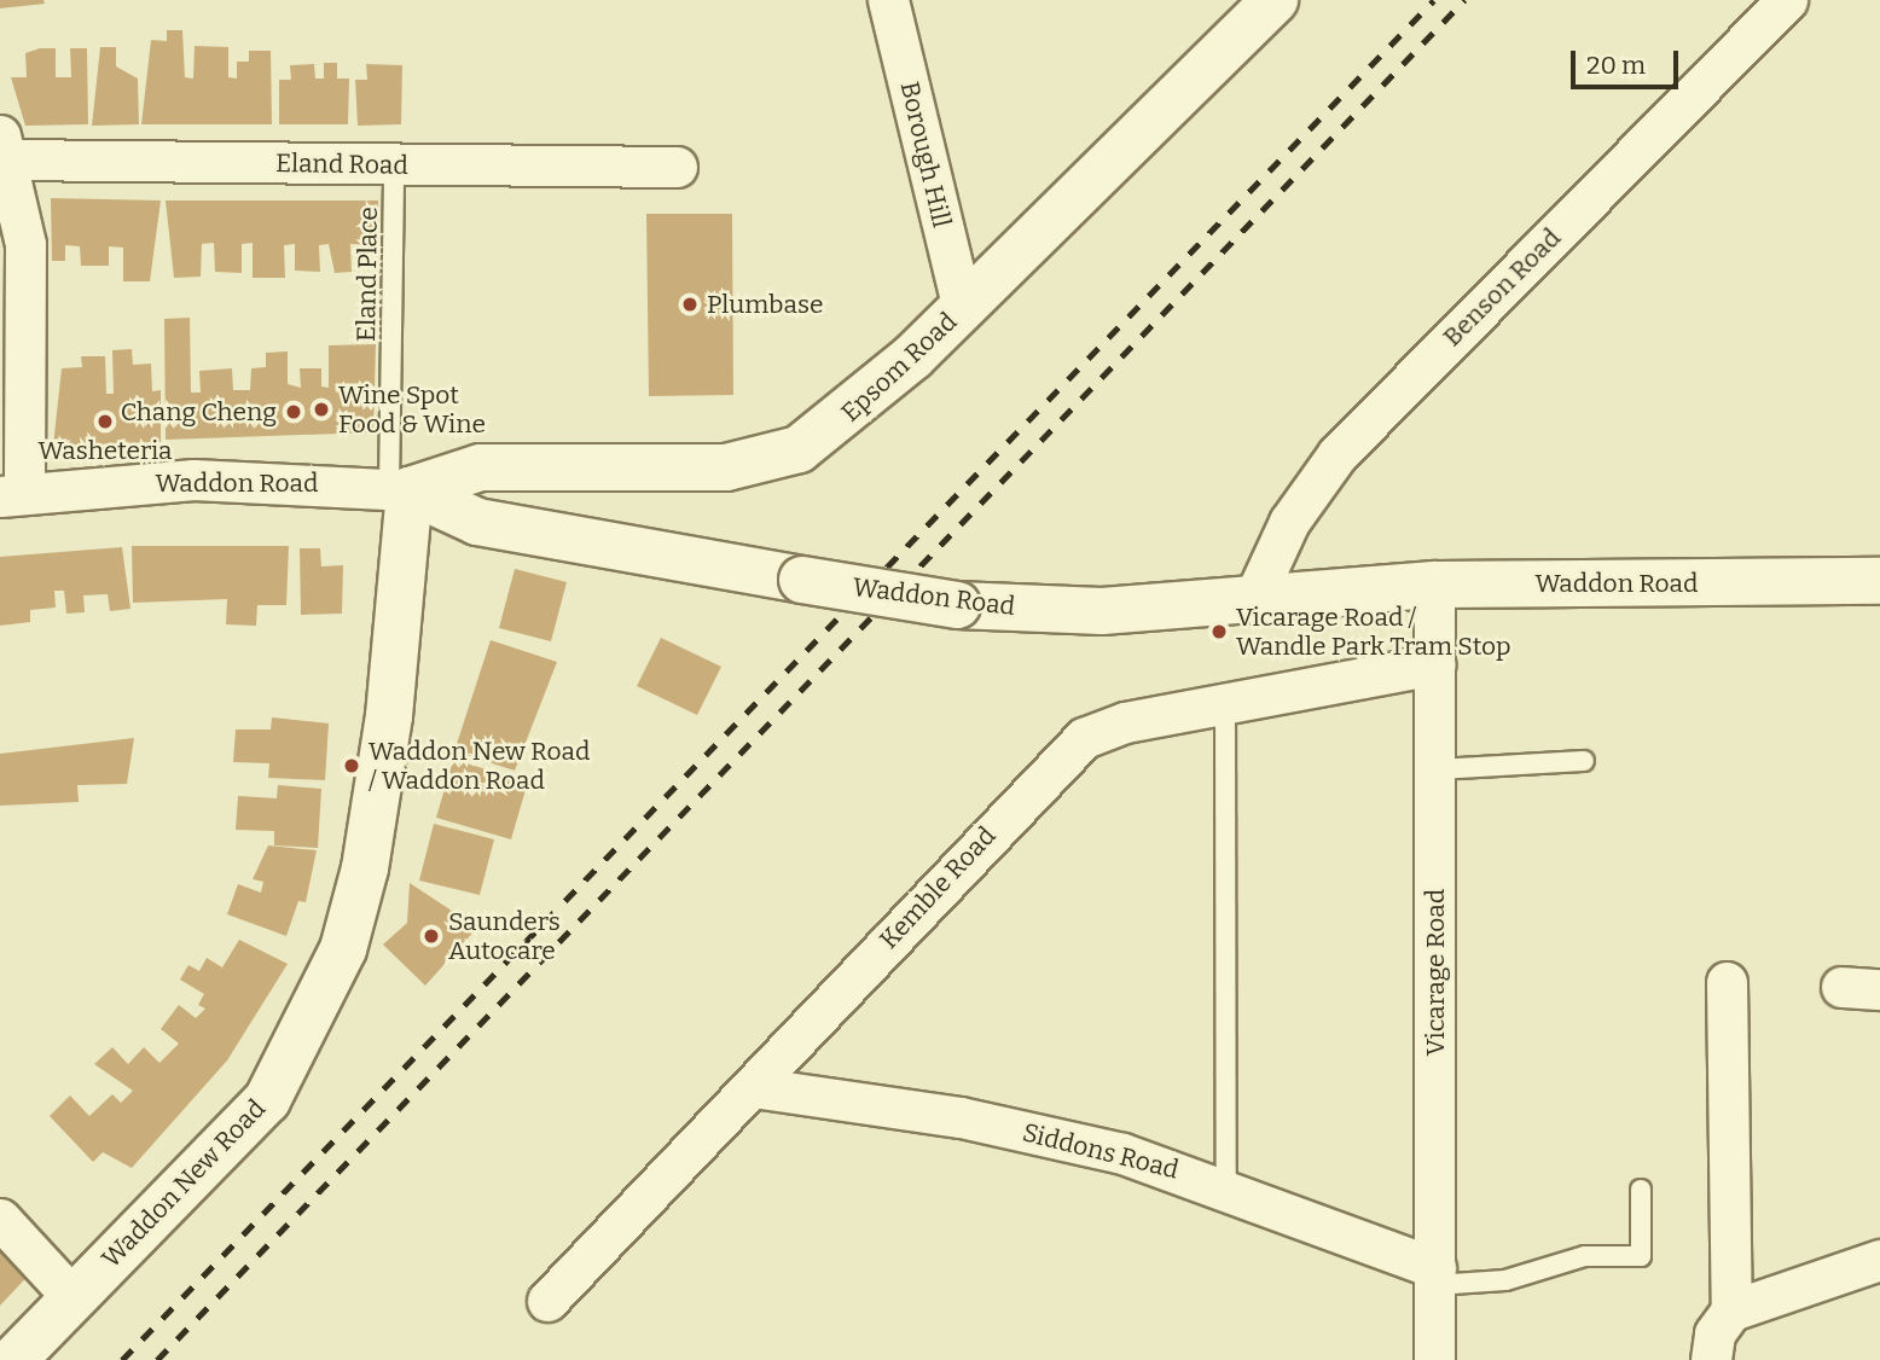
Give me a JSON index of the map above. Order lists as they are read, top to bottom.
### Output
{
  "streets": {
    "street": [
      "Borough Hill",
      "Eland Road",
      "Benson Road",
      "Epsom Road",
      "Waddon Road",
      "Kemble Road",
      "Vicarage Road",
      "Siddons Road",
      "Waddon New Road"
    ],
    "lane": ["Eland Place"]
  },
  "crossings": [
    ["Borough Hill", "Epsom Road"],
    ["Eland Road", "Eland Place"],
    ["Eland Place", "Epsom Road"],
    ["Eland Place", "Waddon Road"],
    ["Eland Place", "Waddon New Road"],
    ["Benson Road", "Waddon Road"],
    ["Epsom Road", "Waddon Road"],
    ["Epsom Road", "Waddon New Road"],
    ["Waddon Road", "Vicarage Road"],
    ["Waddon Road", "Waddon New Road"],
    ["Kemble Road", "Vicarage Road"],
    ["Kemble Road", "Siddons Road"],
    ["Vicarage Road", "Siddons Road"]
  ],
  "places": [
    "Plumbase",
    "Wine Spot Food & Wine",
    "Chang Cheng",
    "Washeteria",
    "Vicarage Road / Wandle Park Tram Stop",
    "Waddon New Road / Waddon Road",
    "Saunders Autocare"
  ],
  "scale_bar": "20 m"
}
